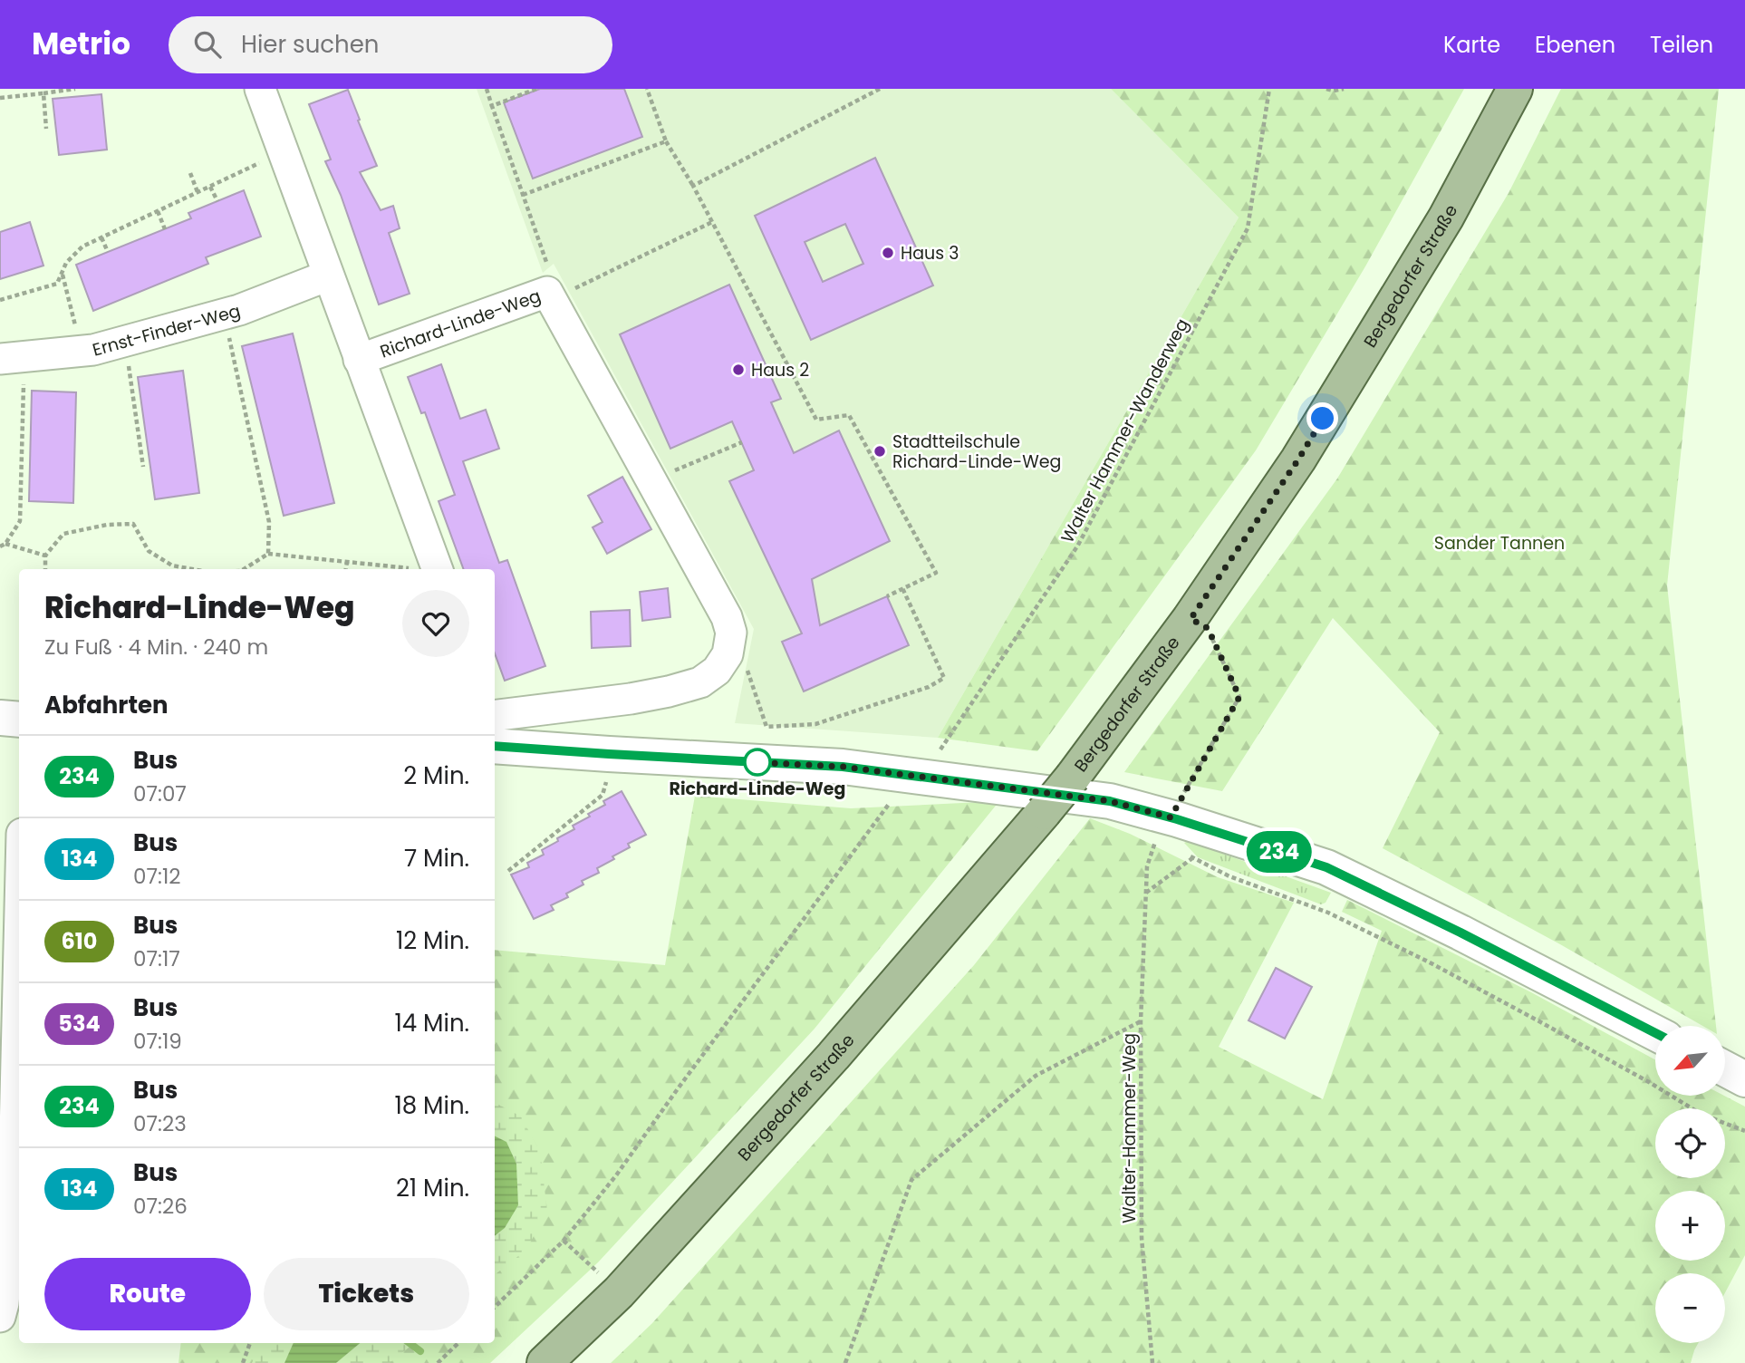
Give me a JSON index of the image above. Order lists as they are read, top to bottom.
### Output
{
  "streets": {
    "main road": ["Bergedorfer Straße"],
    "street": ["Richard-Linde-Weg", "Ernst-Finder-Weg"],
    "path": ["Walter Hammer-Wanderweg", "Walter-Hammer-Weg"]
  },
  "crossings": [
    ["Bergedorfer Straße", "Walter-Hammer-Weg"],
    ["Richard-Linde-Weg", "Ernst-Finder-Weg"]
  ],
  "parks": ["Sander Tannen"],
  "places": [
    "Haus 3",
    "Haus 2",
    "Stadtteilschule Richard-Linde-Weg",
    "Richard-Linde-Weg"
  ],
  "lines": ["bus line 234"],
  "north": "bottom left",
  "page": {
    "header": "Metrio",
    "search": "Hier suchen",
    "nav": ["Karte", "Ebenen", "Teilen"],
    "on_map": "234",
    "heading": [
      ["Richard-Linde-Weg", "Zu Fuß · 4 Min. · 240 m"],
      "Abfahrten"
    ],
    "list": [
      {
        "mark": "234",
        "name": "Bus",
        "note": "07:07",
        "value": "2 Min."
      },
      {
        "mark": "134",
        "name": "Bus",
        "note": "07:12",
        "value": "7 Min."
      },
      {
        "mark": "610",
        "name": "Bus",
        "note": "07:17",
        "value": "12 Min."
      },
      {
        "mark": "534",
        "name": "Bus",
        "note": "07:19",
        "value": "14 Min."
      },
      {
        "mark": "234",
        "name": "Bus",
        "note": "07:23",
        "value": "18 Min."
      },
      {
        "mark": "134",
        "name": "Bus",
        "note": "07:26",
        "value": "21 Min."
      }
    ],
    "map_buttons": ["+", "−"],
    "buttons": ["Route", "Tickets"]
  }
}
